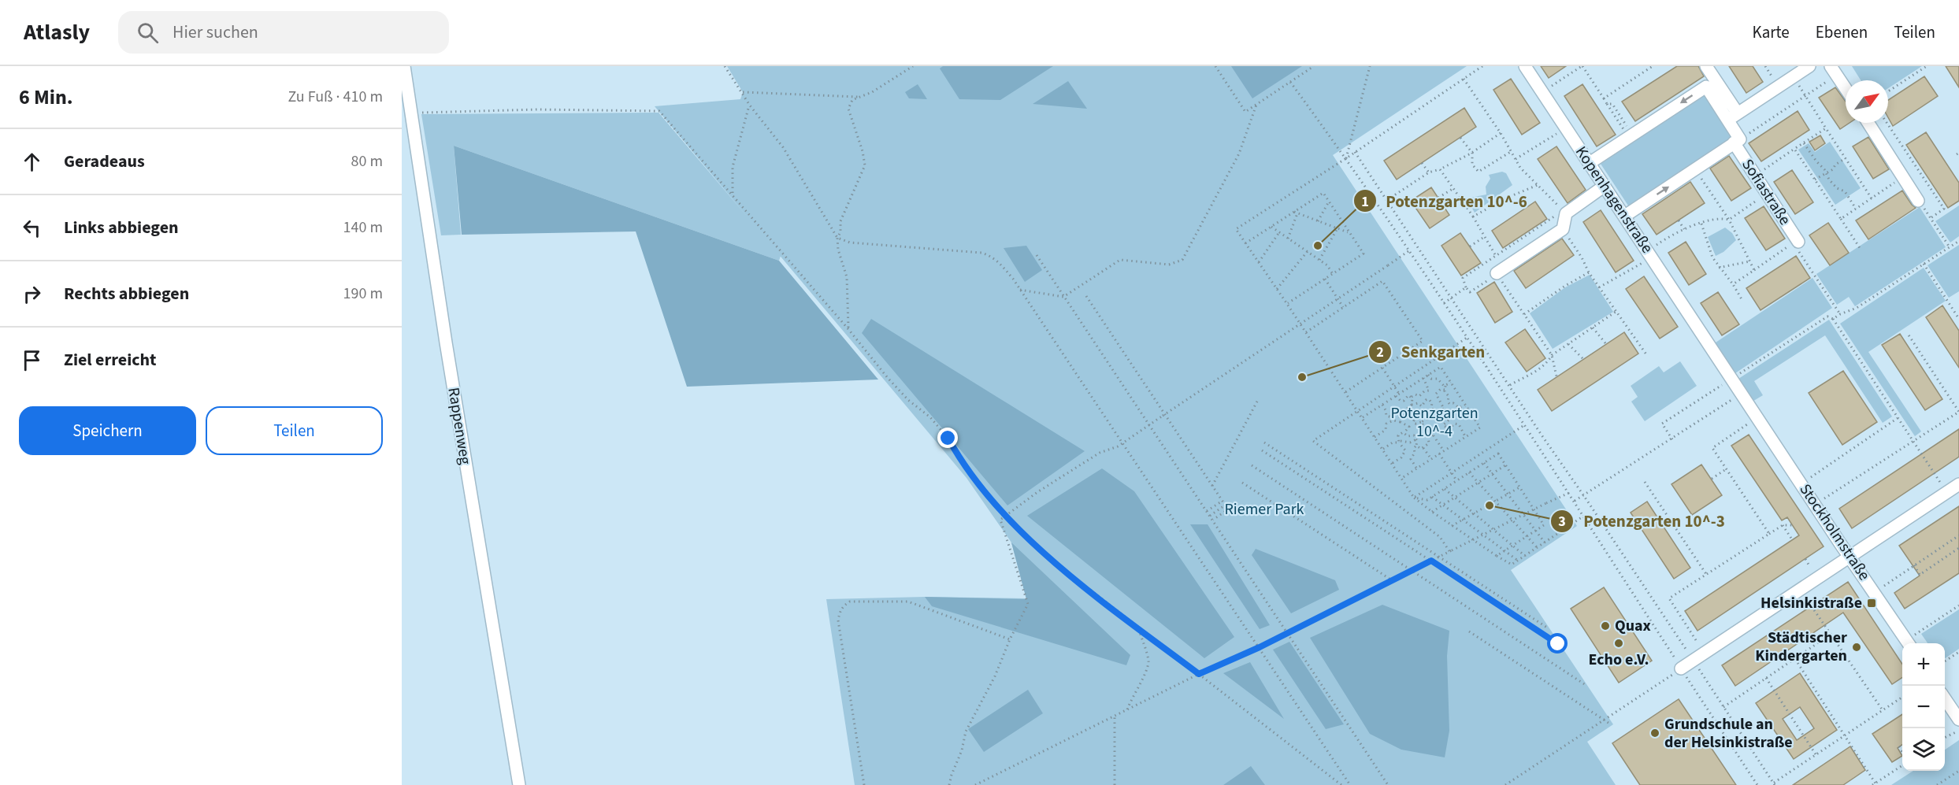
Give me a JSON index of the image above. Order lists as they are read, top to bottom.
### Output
{
  "streets": {
    "street": [
      "Sofiastraße",
      "Kopenhagenstraße",
      "Rappenweg",
      "Stockholmstraße"
    ]
  },
  "crossings": [
    ["Kopenhagenstraße", "Stockholmstraße"]
  ],
  "parks": ["Potenzgarten 10^-4", "Riemer Park"],
  "places": {
    "other": [
      "Potenzgarten 10^-6",
      "Senkgarten",
      "Potenzgarten 10^-3",
      "Quax",
      "Echo e.V.",
      "Städtischer Kindergarten",
      "Grundschule an der Helsinkistraße"
    ],
    "transit": ["Helsinkistraße"]
  },
  "north": "top right",
  "page": {
    "header": "Atlasly",
    "search": "Hier suchen",
    "nav": ["Karte", "Ebenen", "Teilen"],
    "heading": ["6 Min.", "Zu Fuß · 410 m"],
    "list": [
      ["Geradeaus", "80 m"],
      ["Links abbiegen", "140 m"],
      ["Rechts abbiegen", "190 m"],
      "Ziel erreicht"
    ],
    "buttons": ["Speichern", "Teilen"],
    "map_buttons": ["+", "−"]
  }
}
